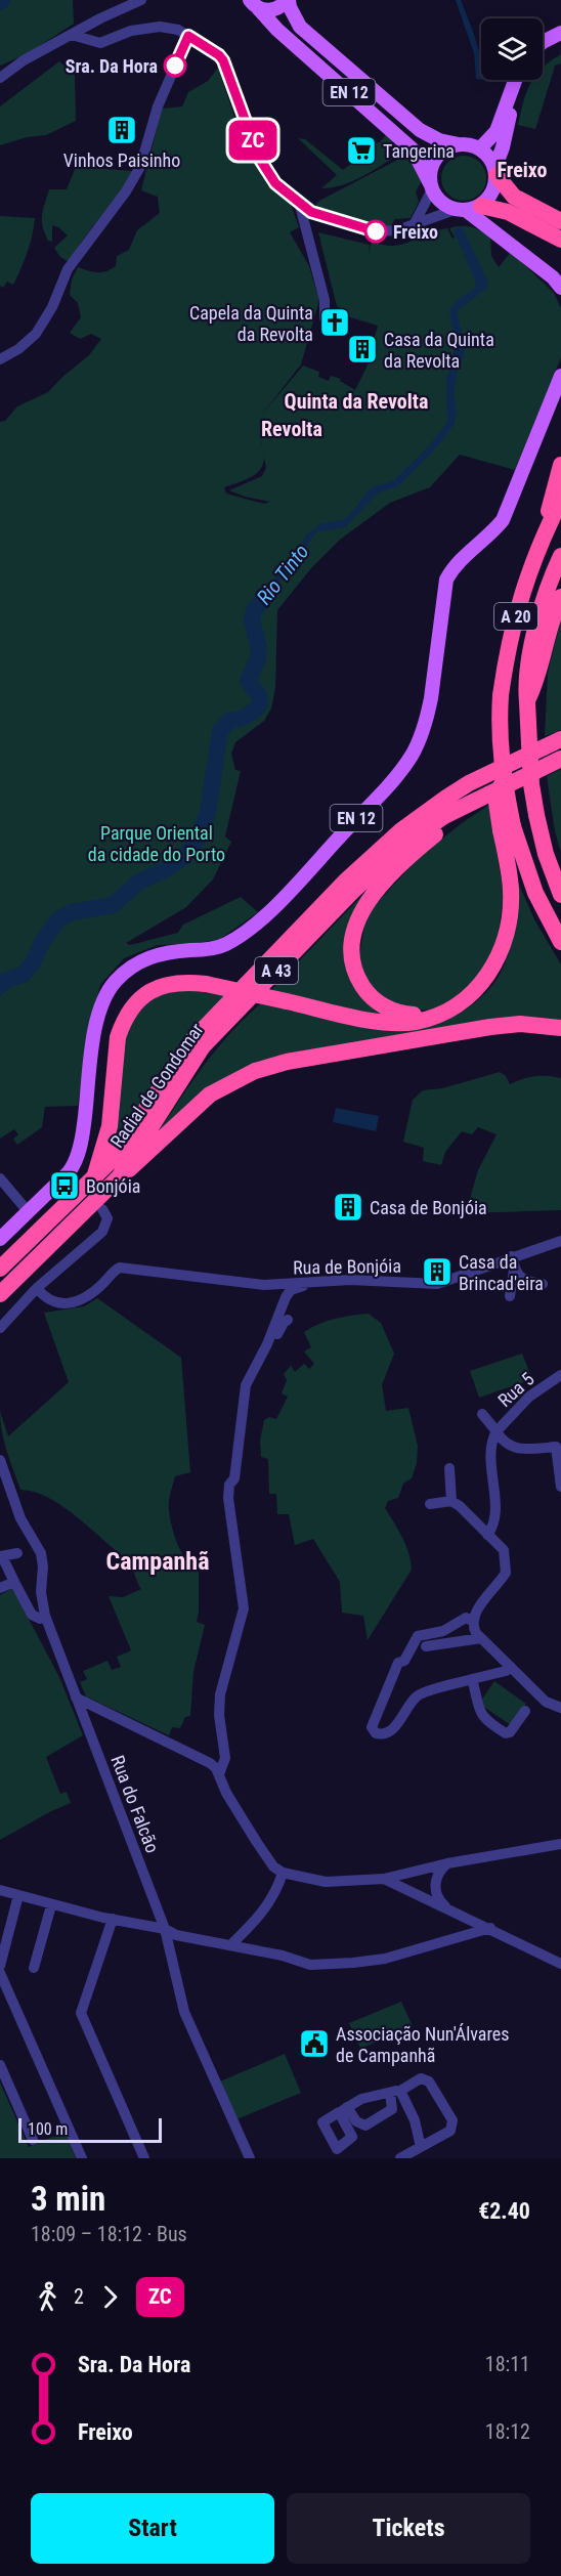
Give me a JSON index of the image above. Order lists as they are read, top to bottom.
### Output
{
  "streets": {
    "highway": ["A 20", "A 43", "Radial de Gondomar"],
    "main road": ["EN 12"],
    "street": ["Rua de Bonjóia", "Rua 5", "Rua do Falcão"]
  },
  "districts": [
    "Freixo",
    "Quinta da Revolta",
    "Revolta",
    "Campanhã"
  ],
  "water": ["Rio Tinto"],
  "parks": ["Parque Oriental da cidade do Porto"],
  "places": {
    "other": ["Sra. Da Hora", "Freixo"],
    "building": [
      "Vinhos Paisinho",
      "Casa da Quinta da Revolta",
      "Casa de Bonjóia",
      "Casa da Brincad'eira"
    ],
    "supermarket": ["Tangerina"],
    "church": ["Capela da Quinta da Revolta"],
    "bus stop": ["Bonjóia"],
    "public building": ["Associação Nun'Álvares de Campanhã"]
  },
  "lines": ["bus line ZC"],
  "scale_bar": "100 m",
  "page": {
    "on_map": "ZC",
    "scale": "100 m",
    "heading": ["3 min", "18:09 – 18:12 · Bus", "€2.40"],
    "legs": ["2", "ZC"],
    "list": [
      {
        "name": "Sra. Da Hora",
        "value": "18:11"
      },
      {
        "name": "Freixo",
        "value": "18:12"
      }
    ],
    "buttons": ["Start", "Tickets"]
  }
}
